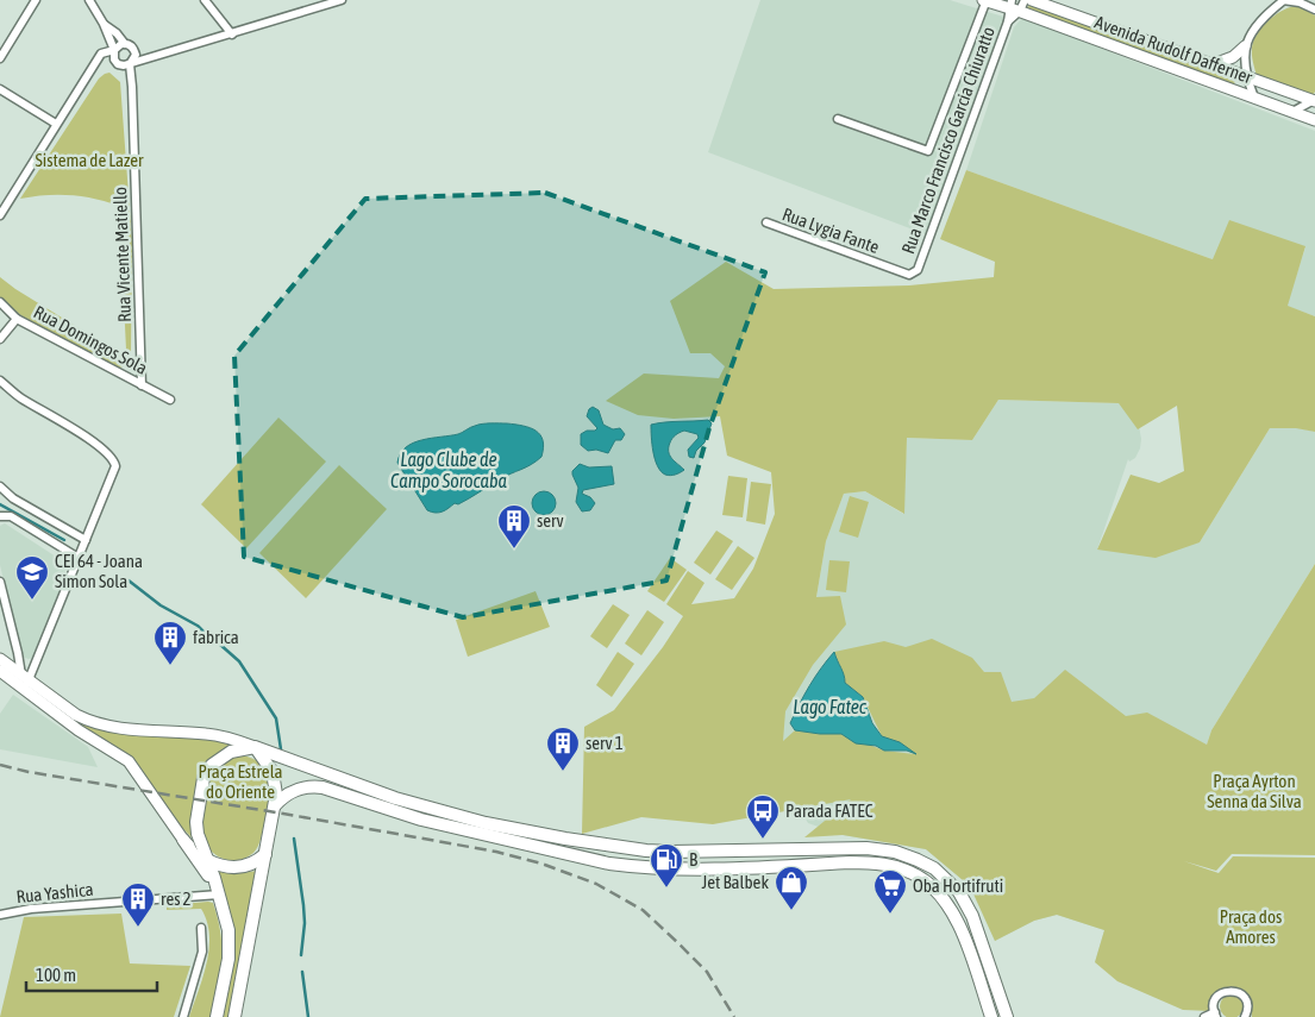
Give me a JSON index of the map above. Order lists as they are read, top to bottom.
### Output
{
  "streets": {
    "main road": ["Avenida Rudolf Dafferner"],
    "street": [
      "Rua Marco Francisco Garcia Chiuratto",
      "Rua Lygia Fante",
      "Rua Vicente Matiello",
      "Rua Domingos Sola",
      "Rua Yashica"
    ]
  },
  "crossings": [
    ["Avenida Rudolf Dafferner", "Rua Marco Francisco Garcia Chiuratto"],
    ["Rua Marco Francisco Garcia Chiuratto", "Rua Lygia Fante"],
    ["Rua Vicente Matiello", "Rua Domingos Sola"]
  ],
  "water": ["Lago Clube de Campo Sorocaba", "Lago Fatec"],
  "parks": [
    "Sistema de Lazer",
    "Praça Estrela do Oriente",
    "Praça Ayrton Senna da Silva",
    "Praça dos Amores"
  ],
  "places": {
    "building": [
      "serv",
      "fabrica",
      "serv 1",
      "res 2"
    ],
    "school or university": ["CEI 64 - Joana Simon Sola"],
    "bus stop": ["Parada FATEC"],
    "fuel station": ["B"],
    "shop": ["Jet Balbek"],
    "supermarket": ["Oba Hortifruti"]
  },
  "scale_bar": "100 m"
}
